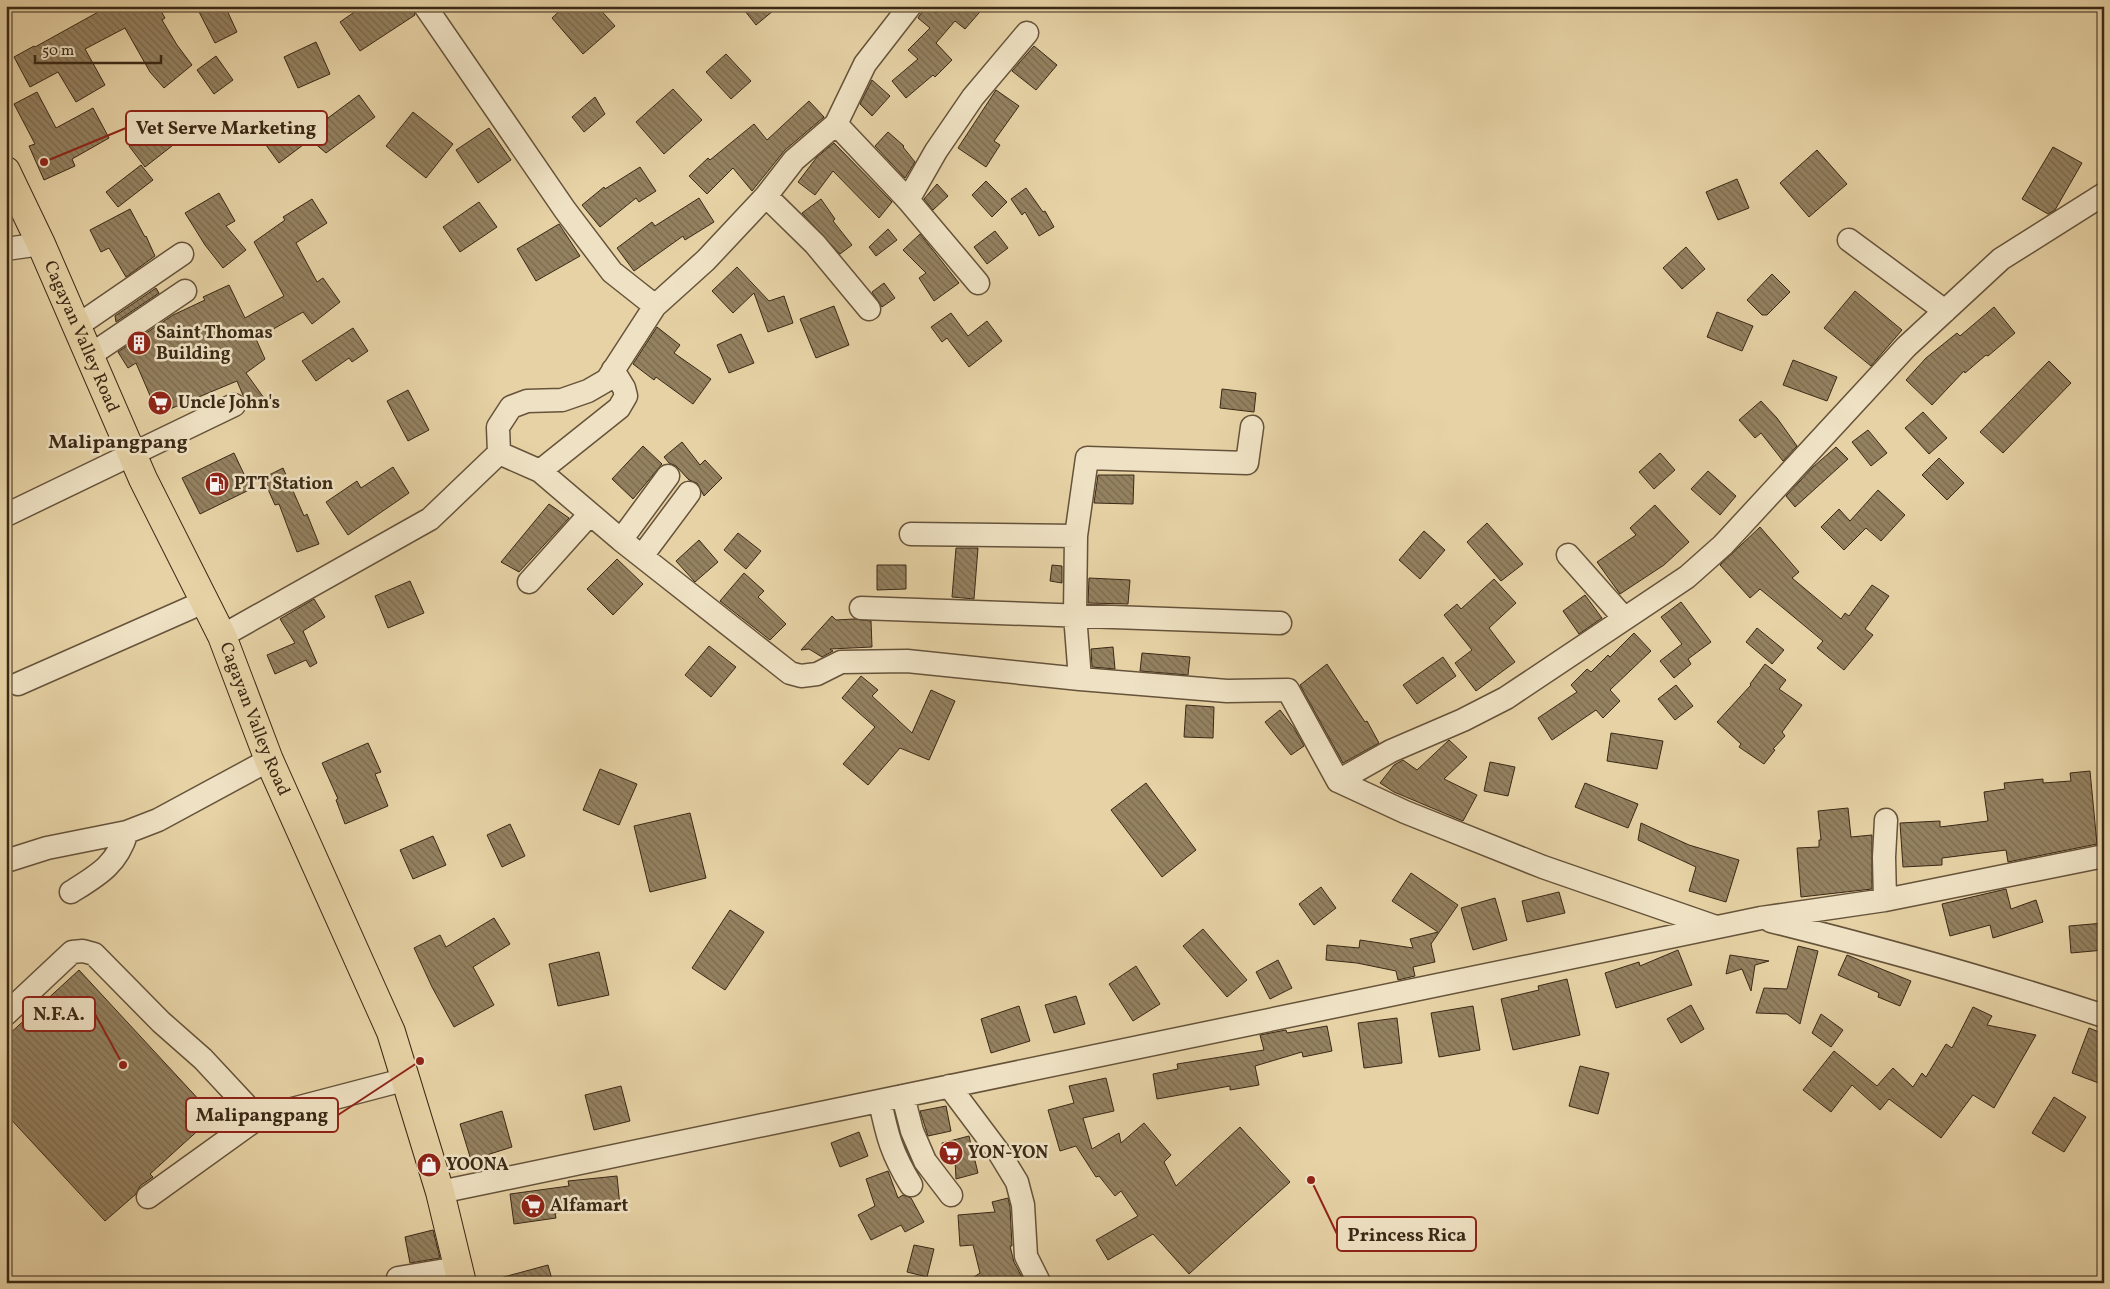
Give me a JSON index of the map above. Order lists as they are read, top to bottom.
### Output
{
  "streets": {
    "highway": ["Cagayan Valley Road"]
  },
  "districts": ["Malipangpang"],
  "places": {
    "other": [
      "Vet Serve Marketing",
      "Malipangpang",
      "N.F.A.",
      "Princess Rica"
    ],
    "building": ["Saint Thomas Building"],
    "supermarket": ["Uncle John's", "YON-YON", "Alfamart"],
    "fuel station": ["PTT Station"],
    "shop": ["YOONA"]
  },
  "scale_bar": "50 m"
}
